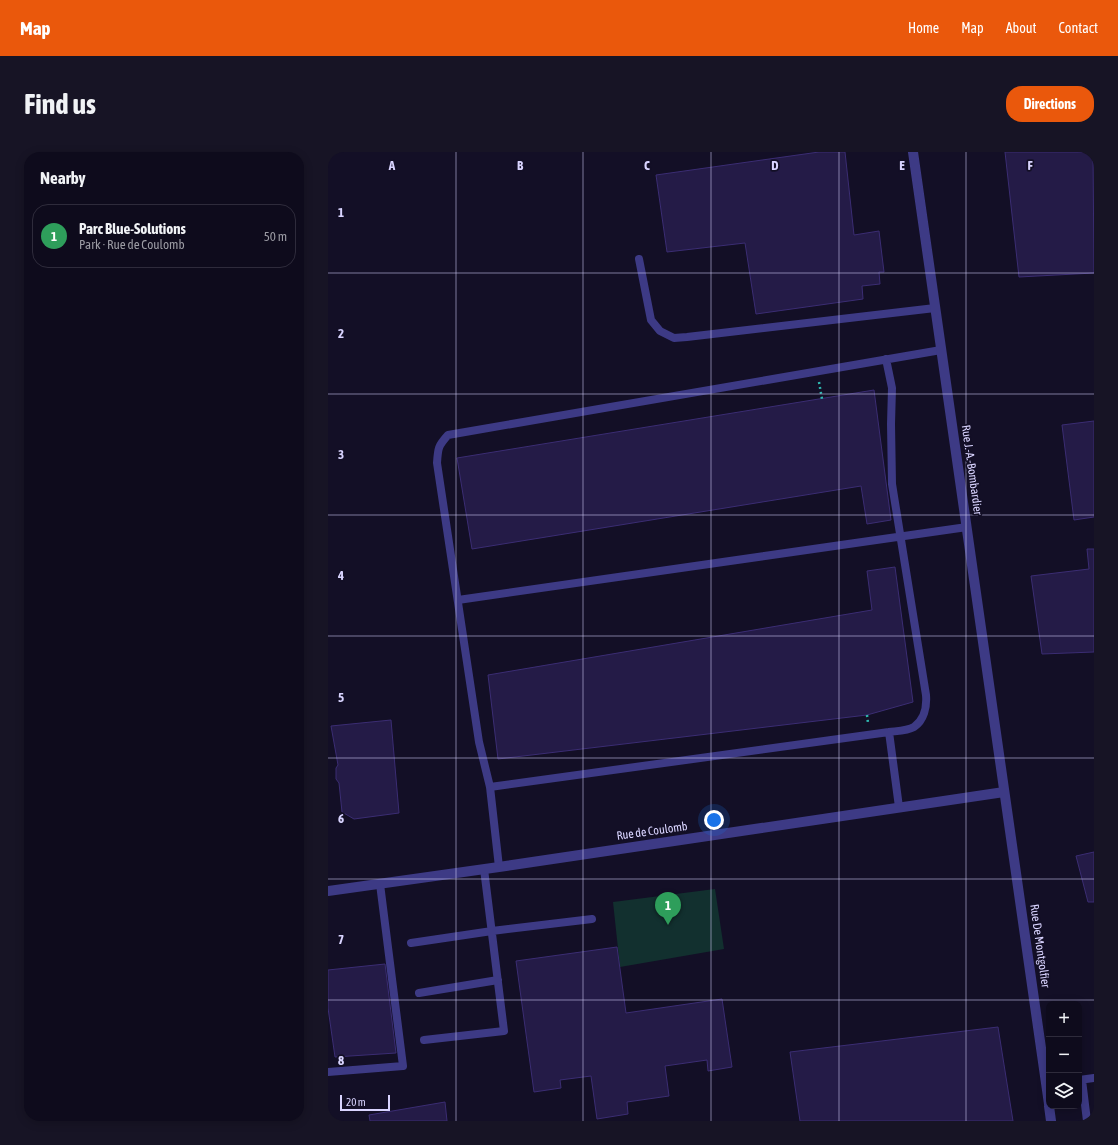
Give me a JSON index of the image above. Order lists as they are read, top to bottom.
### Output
{
  "streets": {
    "street": ["Rue J.-A.-Bombardier", "Rue de Coulomb", "Rue De Montgolfier"]
  },
  "crossings": [
    ["Rue J.-A.-Bombardier", "Rue de Coulomb"],
    ["Rue J.-A.-Bombardier", "Rue De Montgolfier"],
    ["Rue de Coulomb", "Rue De Montgolfier"]
  ],
  "scale_bar": "20 m",
  "page": {
    "header": "Map",
    "nav": [
      "Home",
      "Map",
      "About",
      "Contact"
    ],
    "buttons": "Directions",
    "title": "Find us",
    "heading": "Nearby",
    "list": [
      {
        "mark": "1",
        "name": "Parc Blue-Solutions",
        "note": "Park · Rue de Coulomb",
        "value": "50 m"
      }
    ],
    "pins": "1",
    "map_buttons": ["+", "−"],
    "scale": "20 m"
  },
  "grid": {
    "columns": [
      "A",
      "B",
      "C",
      "D",
      "E",
      "F"
    ],
    "rows": [
      "1",
      "2",
      "3",
      "4",
      "5",
      "6",
      "7",
      "8"
    ]
  }
}
